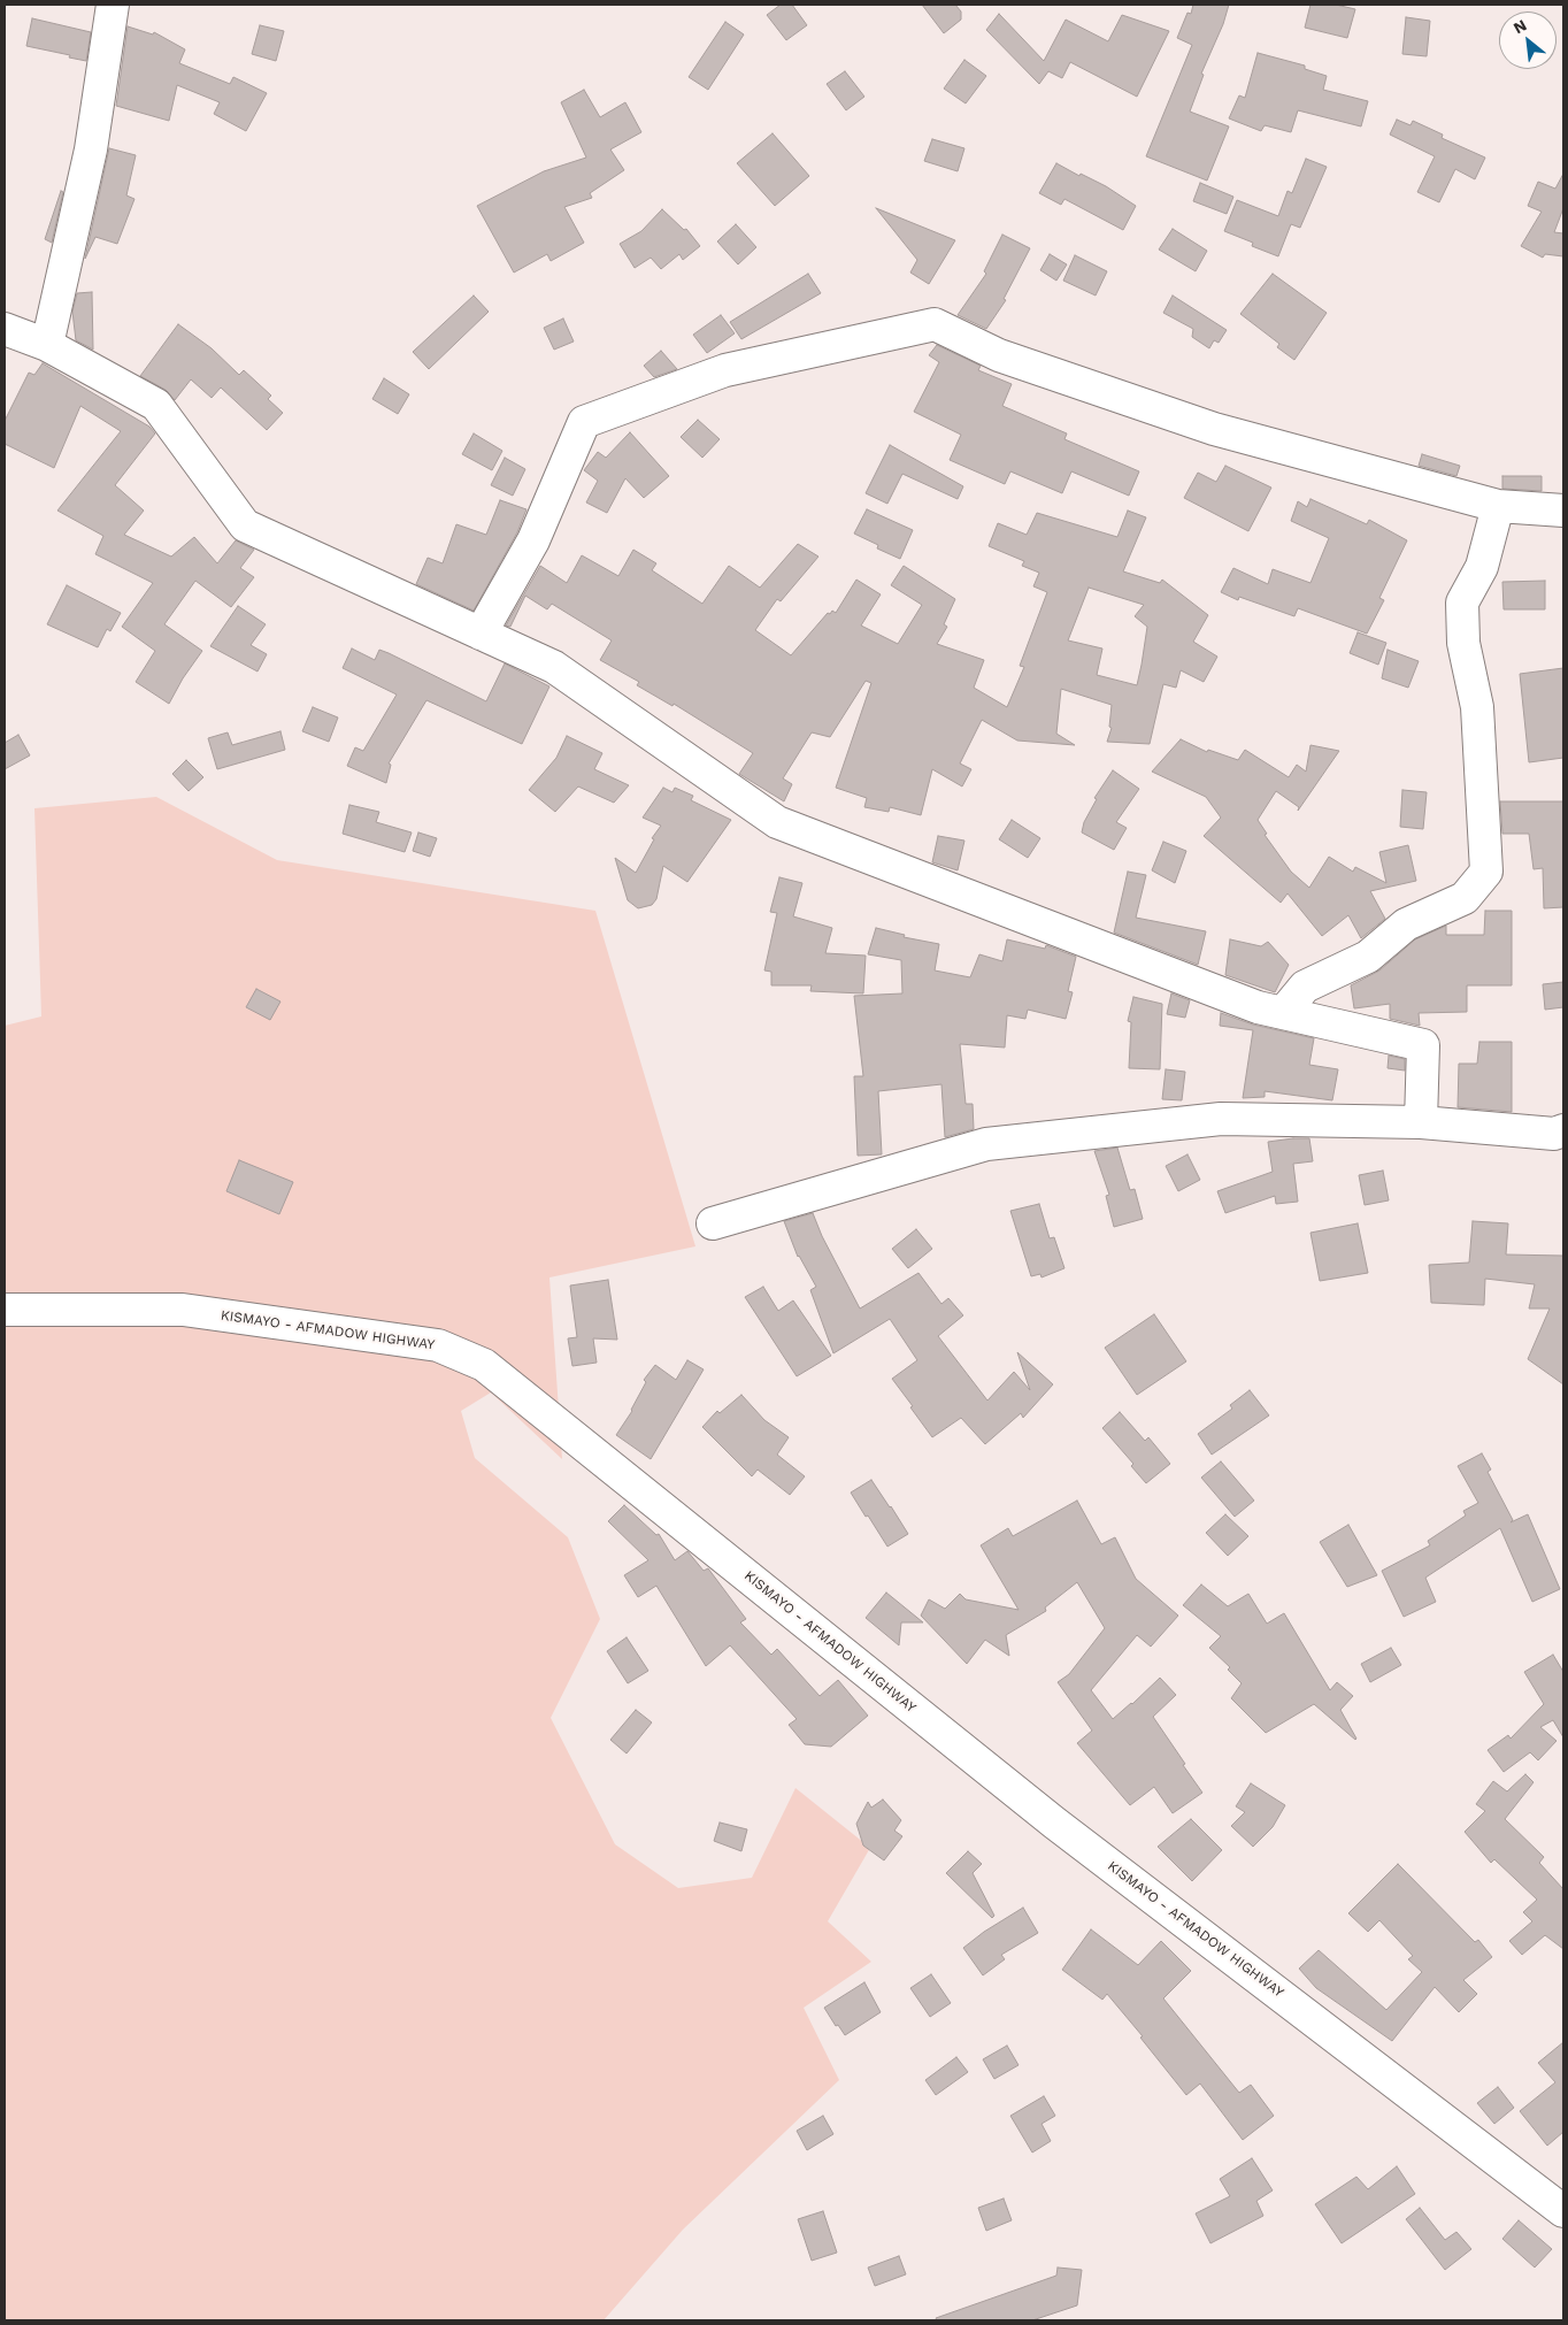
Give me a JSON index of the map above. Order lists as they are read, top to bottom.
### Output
{
  "streets": {
    "street": ["KISMAYO - AFMADOW HIGHWAY"]
  },
  "north": "top left"
}
